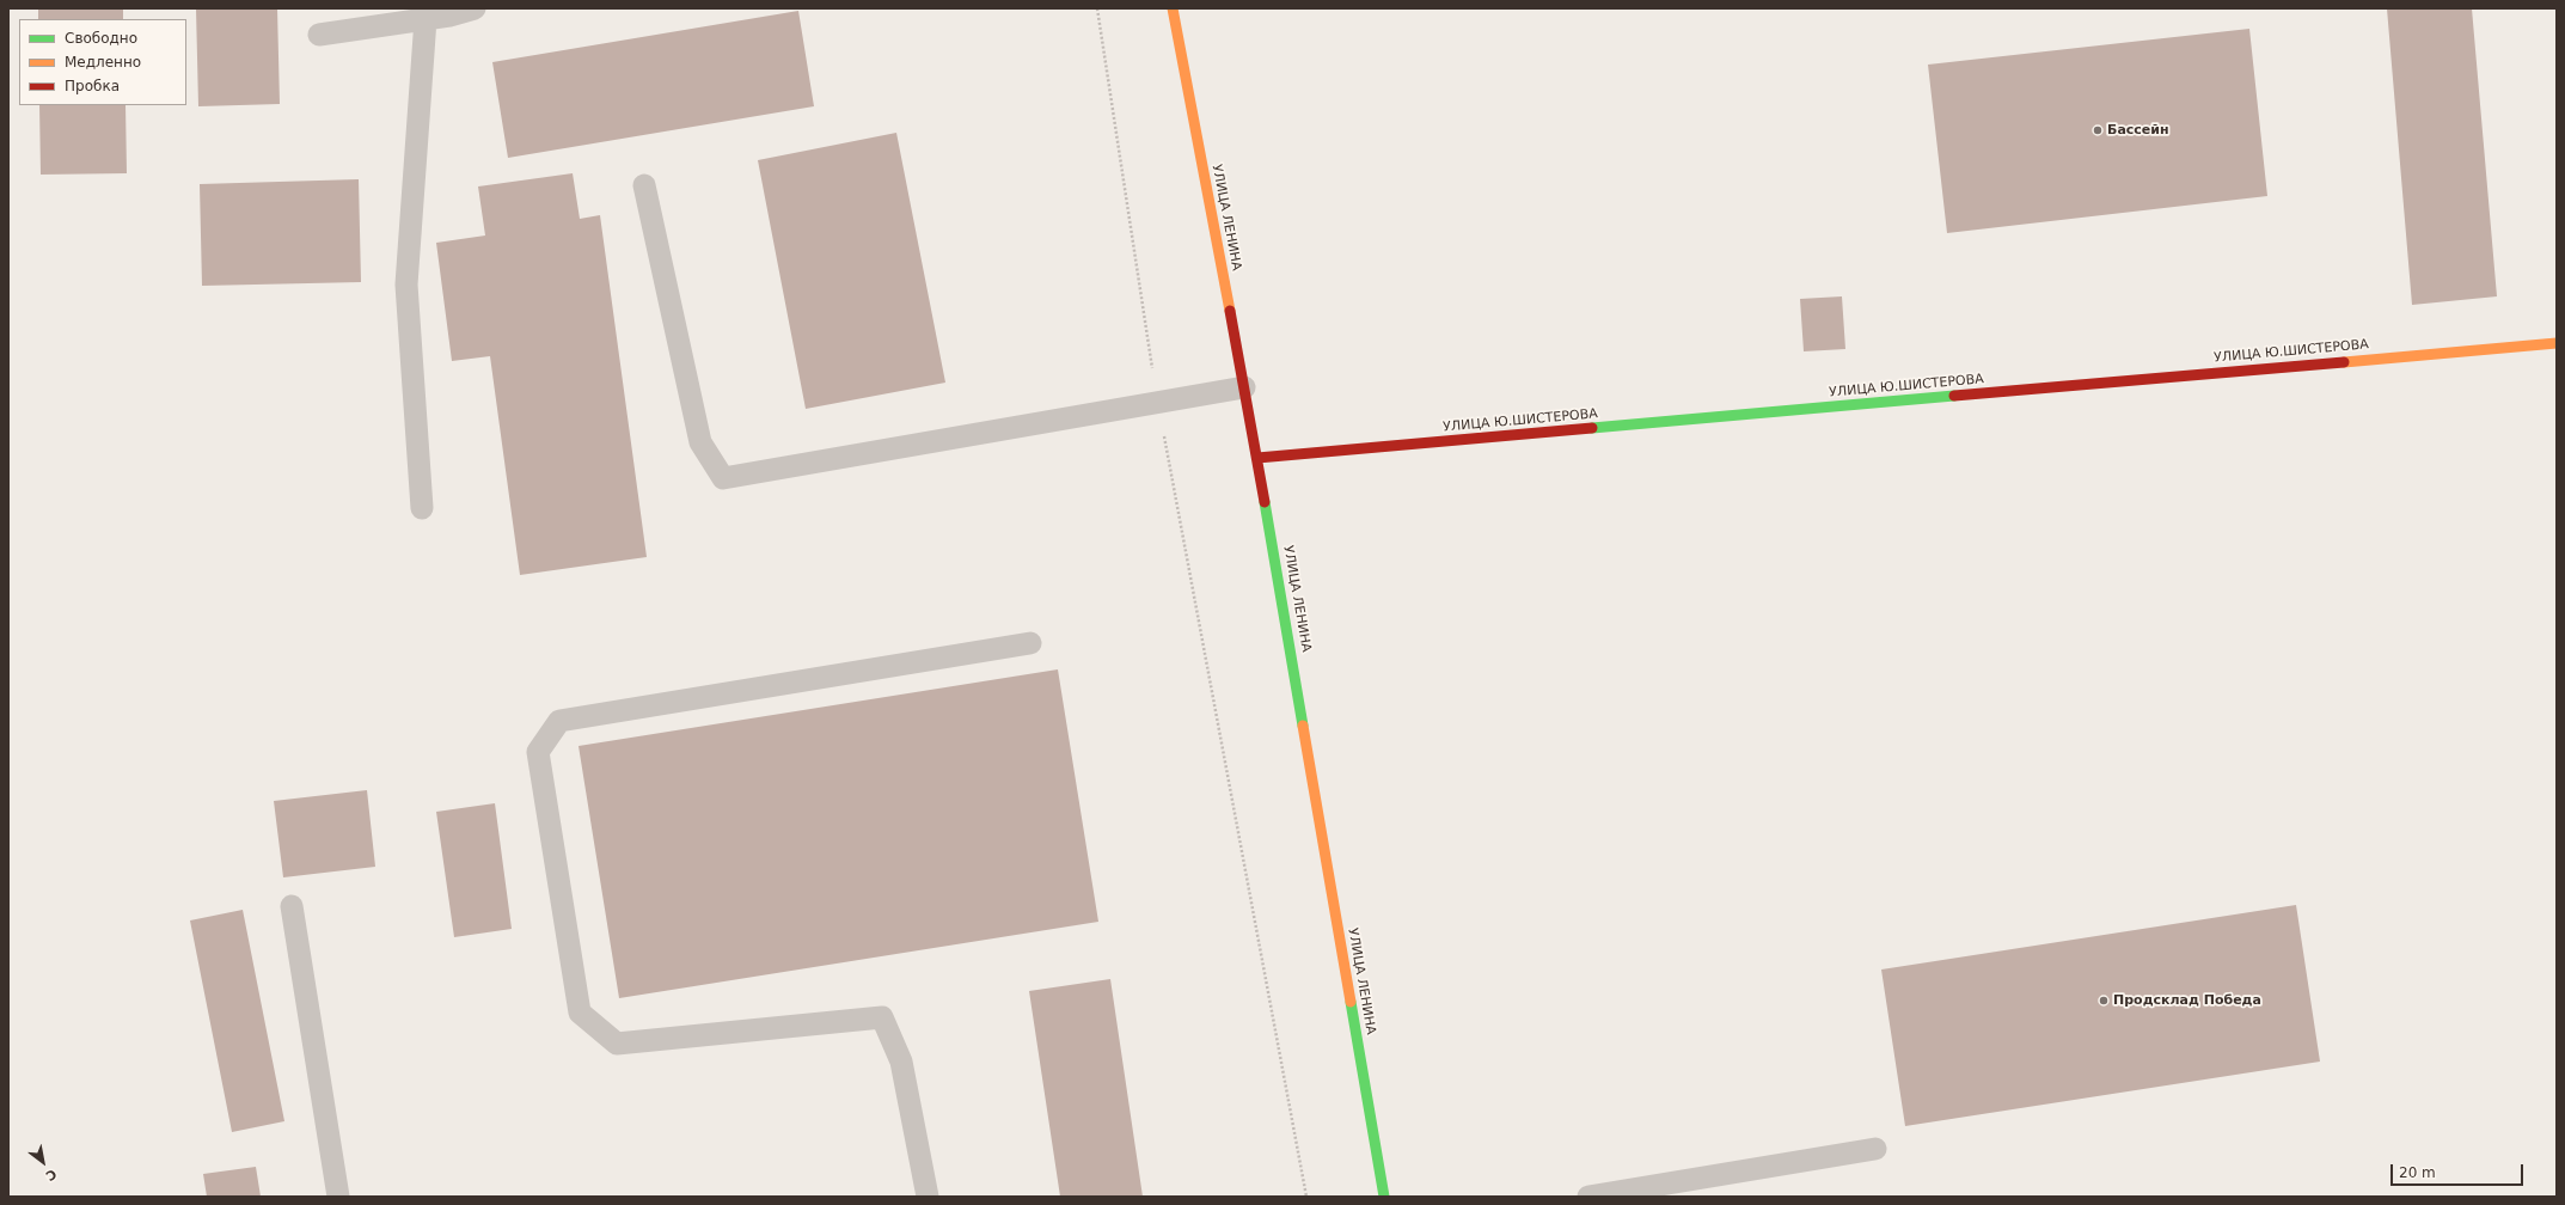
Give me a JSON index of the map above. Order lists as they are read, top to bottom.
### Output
{
  "streets": {
    "street": ["УЛИЦА ЛЕНИНА", "УЛИЦА Ю.ШИСТЕРОВА"]
  },
  "crossings": [
    ["УЛИЦА ЛЕНИНА", "УЛИЦА Ю.ШИСТЕРОВА"]
  ],
  "places": ["Бассейн", "Продсклад Победа"],
  "legend": ["Свободно", "Медленно", "Пробка"],
  "scale_bar": "20 m",
  "north": "bottom right"
}
